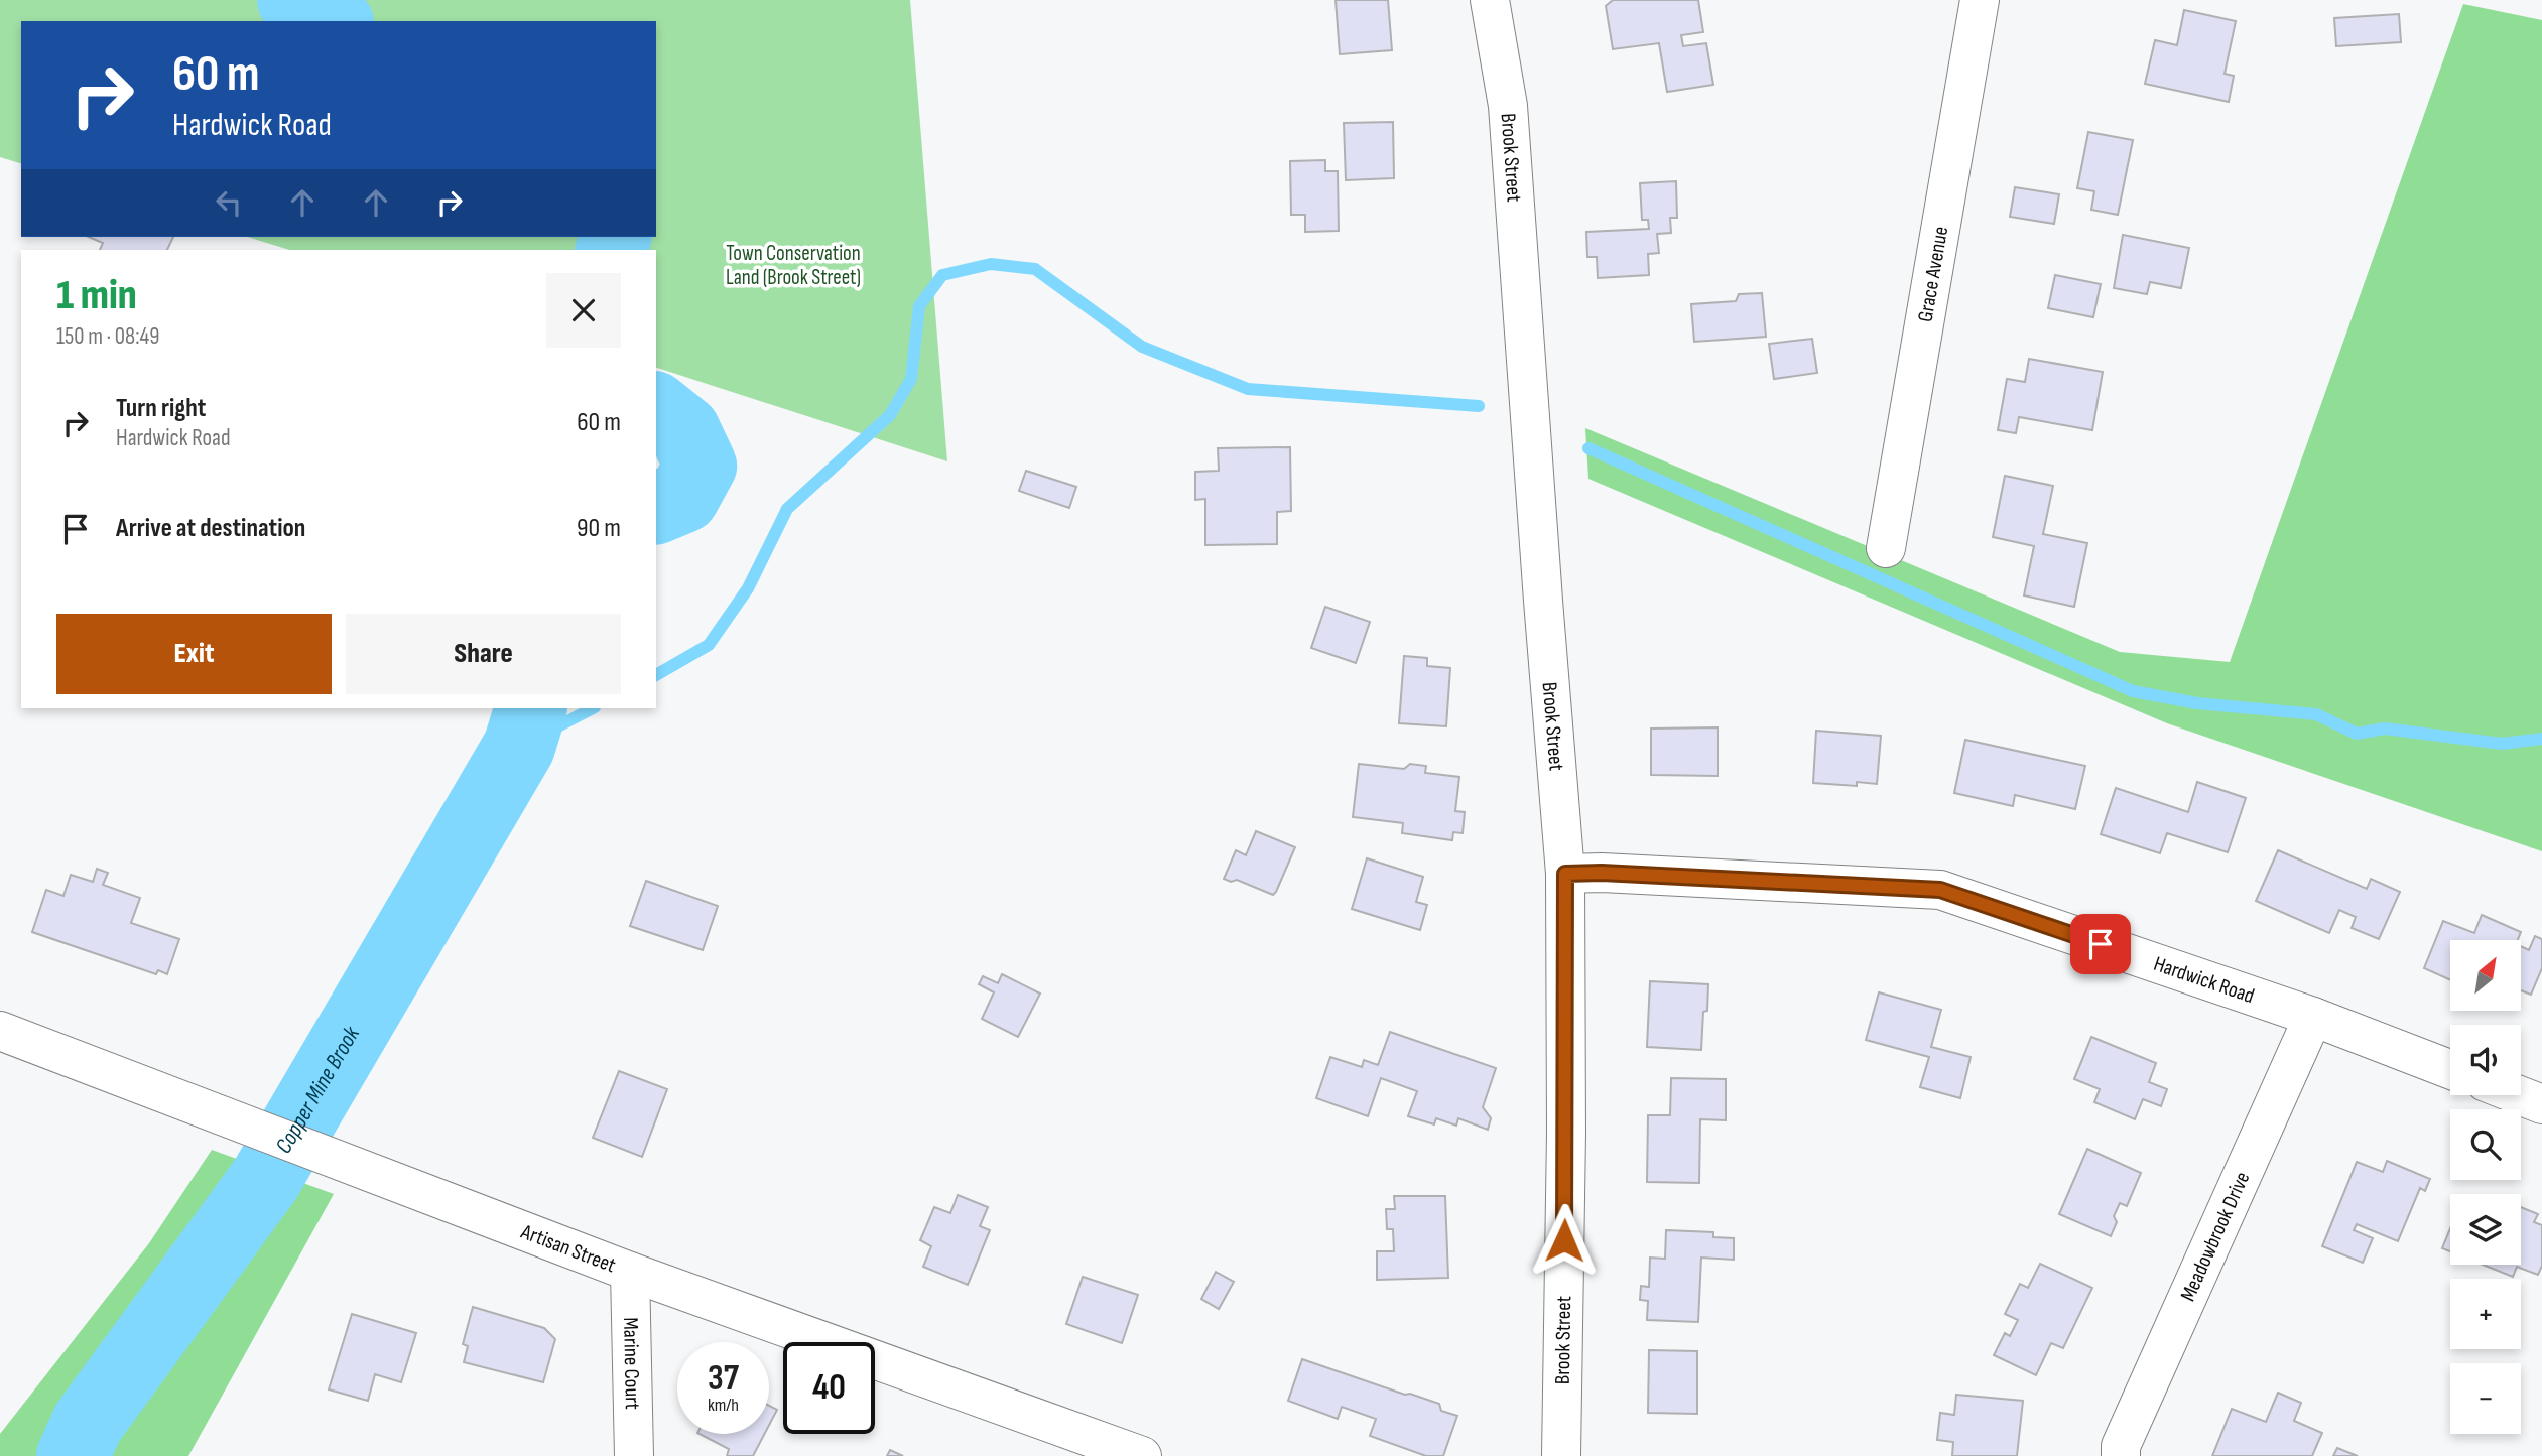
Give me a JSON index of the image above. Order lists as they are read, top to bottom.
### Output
{
  "streets": {
    "street": [
      "Brook Street",
      "Grace Avenue",
      "Hardwick Road",
      "Meadowbrook Drive",
      "Artisan Street",
      "Marine Court"
    ]
  },
  "crossings": [
    ["Brook Street", "Hardwick Road"],
    ["Hardwick Road", "Meadowbrook Drive"],
    ["Artisan Street", "Marine Court"]
  ],
  "water": ["Copper Mine Brook"],
  "parks": ["Town Conservation Land (Brook Street)"],
  "north": "top right",
  "page": {
    "turn": ["60 m", "Hardwick Road"],
    "heading": ["1 min", "150 m · 08:49"],
    "list": [
      {
        "name": "Turn right",
        "note": "Hardwick Road",
        "value": "60 m"
      },
      {
        "name": "Arrive at destination",
        "value": "90 m"
      }
    ],
    "buttons": ["Exit", "Share"],
    "map_buttons": ["+", "−"],
    "speed": "37 km/h",
    "limit": "40"
  }
}
